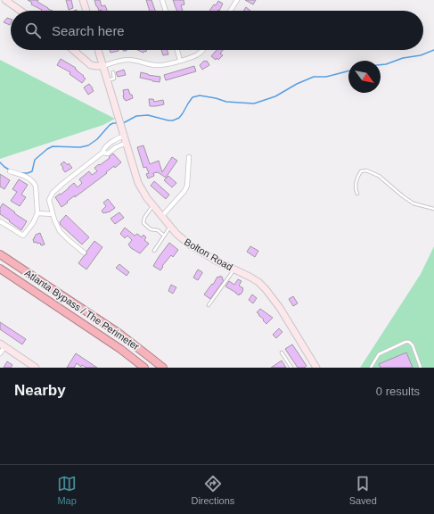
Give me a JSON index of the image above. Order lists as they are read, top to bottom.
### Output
{
  "streets": {
    "highway": ["Atlanta Bypass / The Perimeter"],
    "street": ["Bolton Road"]
  },
  "north": "bottom right",
  "page": {
    "search": "Search here",
    "heading": ["Nearby", "0 results"],
    "nav": ["Map", "Directions", "Saved"]
  }
}
